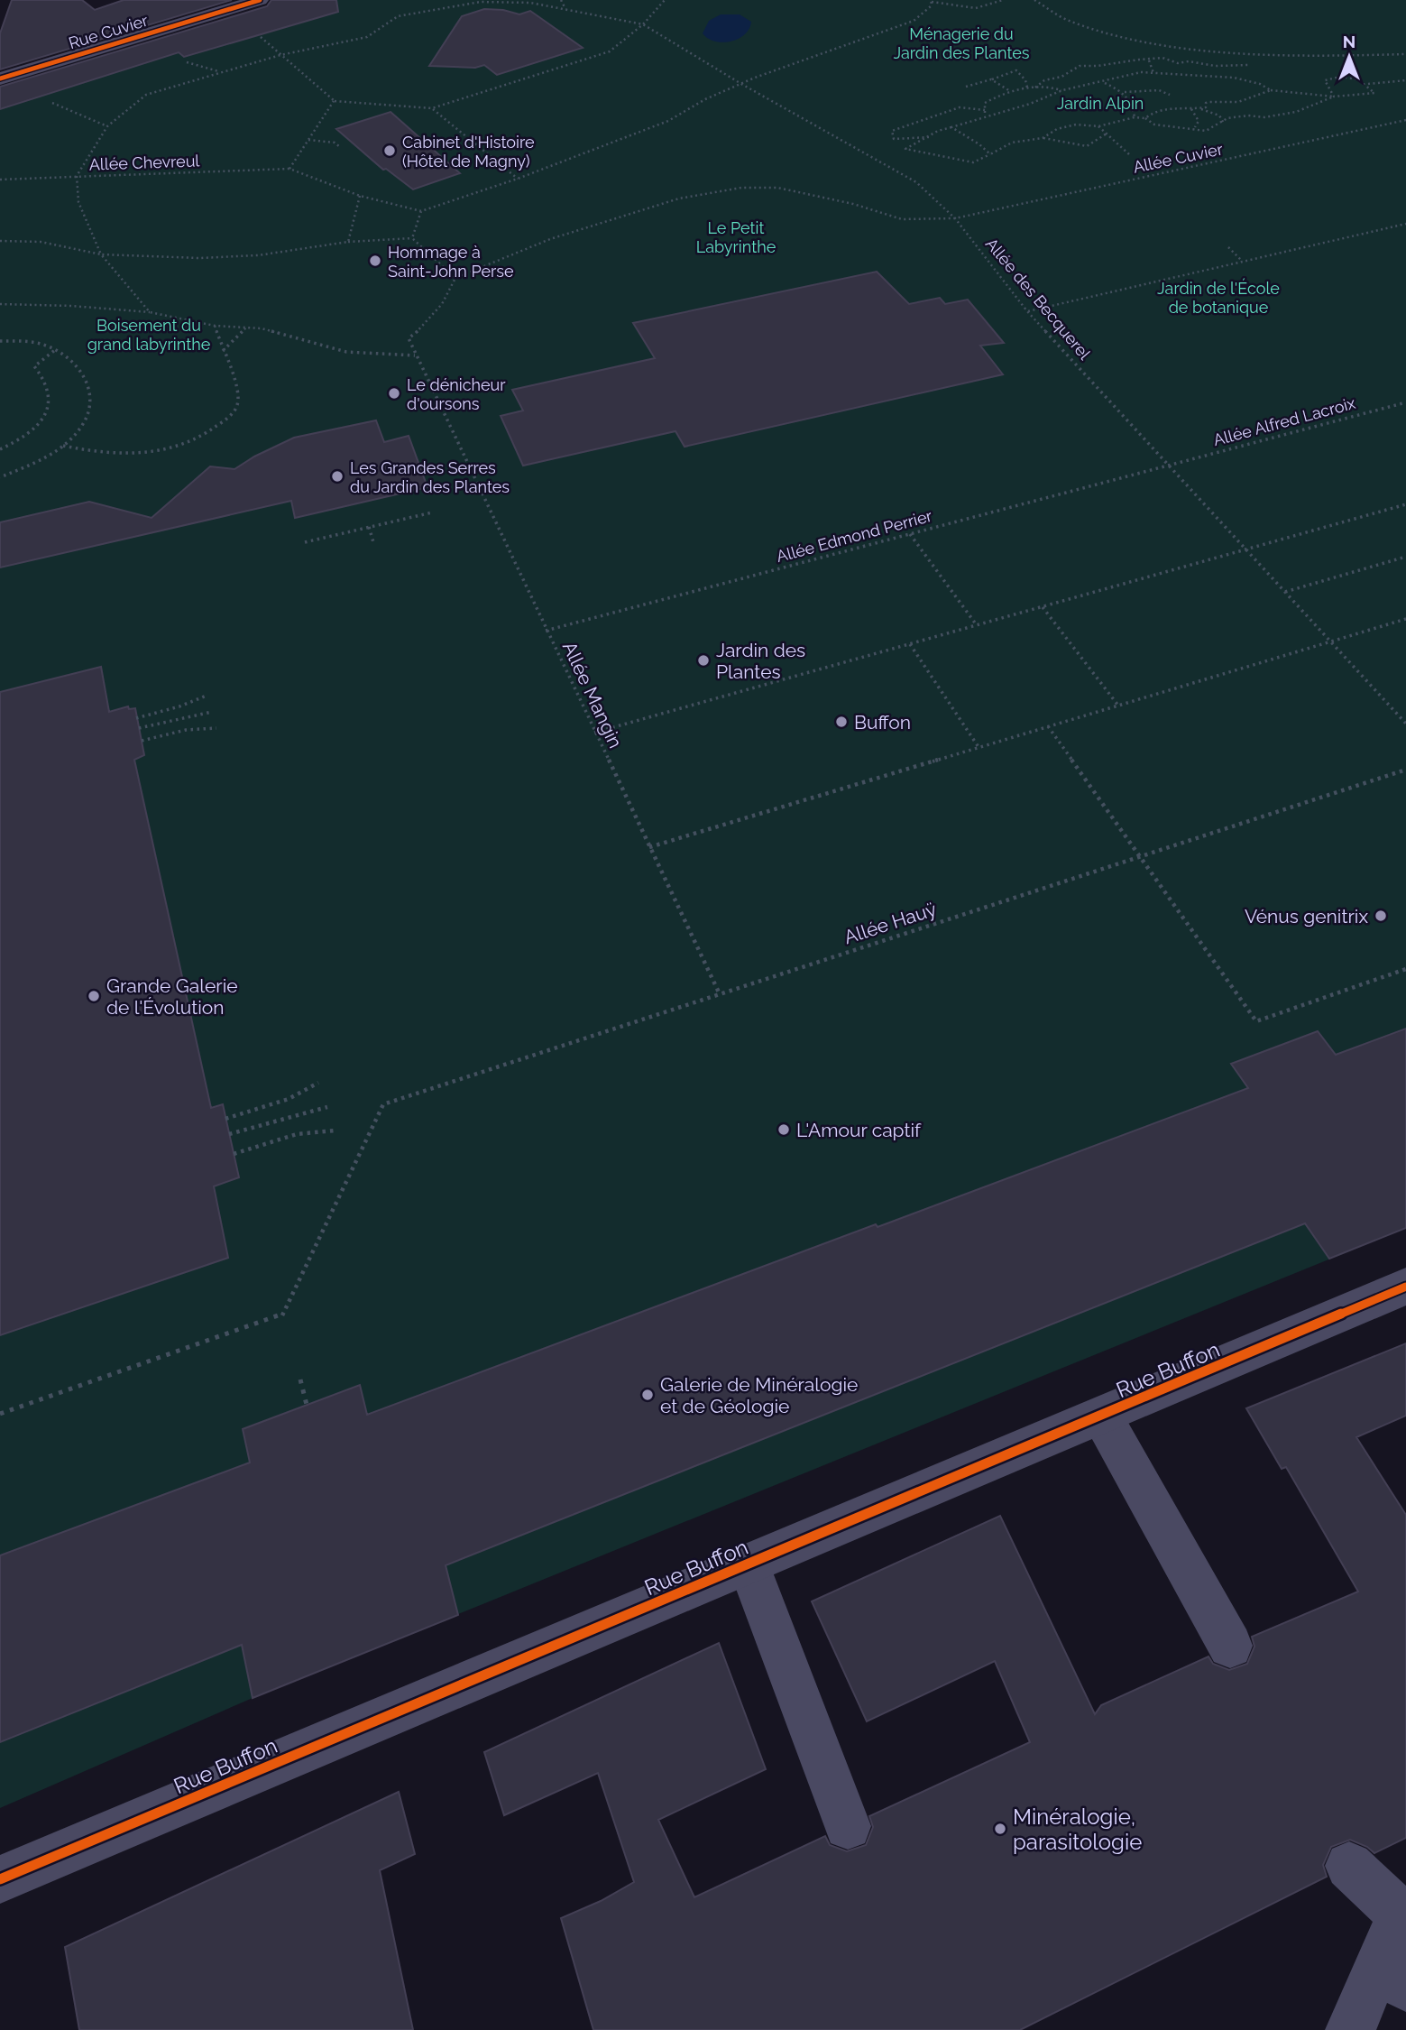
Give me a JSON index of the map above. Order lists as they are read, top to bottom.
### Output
{
  "streets": {
    "street": ["Rue Cuvier", "Rue Buffon"],
    "path": [
      "Allée Cuvier",
      "Allée Chevreul",
      "Allée des Becquerel",
      "Allée Alfred Lacroix",
      "Allée Edmond Perrier",
      "Allée Mangin",
      "Allée Hauÿ"
    ]
  },
  "crossings": [
    ["Allée Cuvier", "Allée des Becquerel"],
    ["Allée des Becquerel", "Allée Alfred Lacroix"],
    ["Allée des Becquerel", "Allée Edmond Perrier"],
    ["Allée Alfred Lacroix", "Allée Edmond Perrier"],
    ["Allée Edmond Perrier", "Allée Mangin"],
    ["Allée Mangin", "Allée Hauÿ"]
  ],
  "parks": [
    "Ménagerie du Jardin des Plantes",
    "Jardin Alpin",
    "Le Petit Labyrinthe",
    "Jardin de l'École de botanique",
    "Boisement du grand labyrinthe"
  ],
  "places": [
    "Cabinet d'Histoire (Hôtel de Magny)",
    "Hommage à Saint-John Perse",
    "Le dénicheur d'oursons",
    "Les Grandes Serres du Jardin des Plantes",
    "Jardin des Plantes",
    "Buffon",
    "Vénus genitrix",
    "Grande Galerie de l'Évolution",
    "L'Amour captif",
    "Galerie de Minéralogie et de Géologie",
    "Minéralogie, parasitologie"
  ],
  "north": "top"
}
